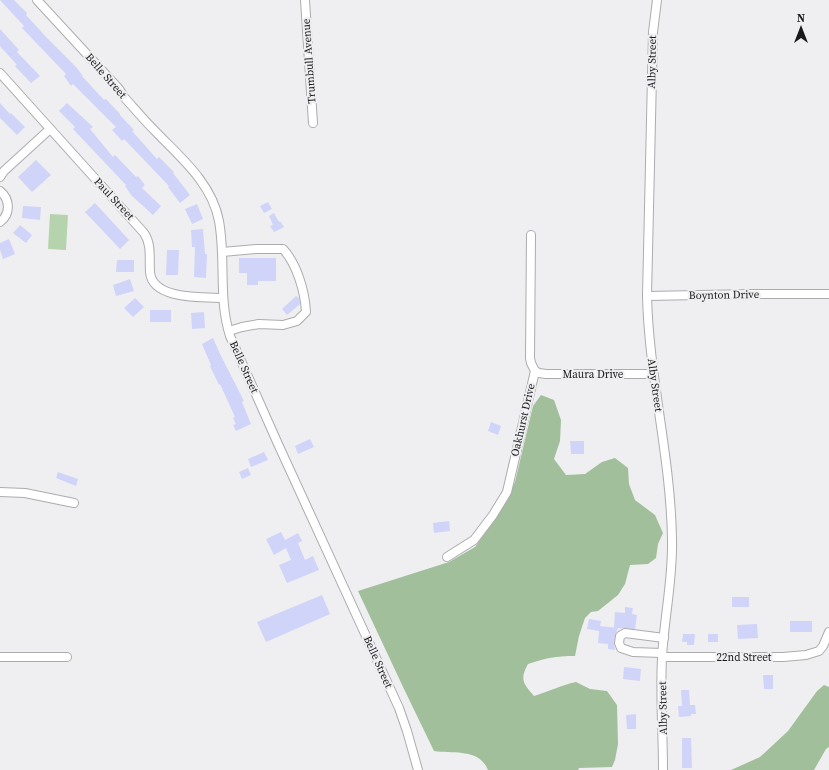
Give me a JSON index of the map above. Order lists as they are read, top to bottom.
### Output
{
  "streets": {
    "street": [
      "Trumbull Avenue",
      "Alby Street",
      "Belle Street",
      "Paul Street",
      "Boynton Drive",
      "Maura Drive",
      "Oakhurst Drive",
      "22nd Street"
    ]
  },
  "crossings": [
    ["Alby Street", "Boynton Drive"],
    ["Alby Street", "Maura Drive"],
    ["Alby Street", "22nd Street"],
    ["Belle Street", "Paul Street"],
    ["Maura Drive", "Oakhurst Drive"]
  ],
  "north": "top"
}
